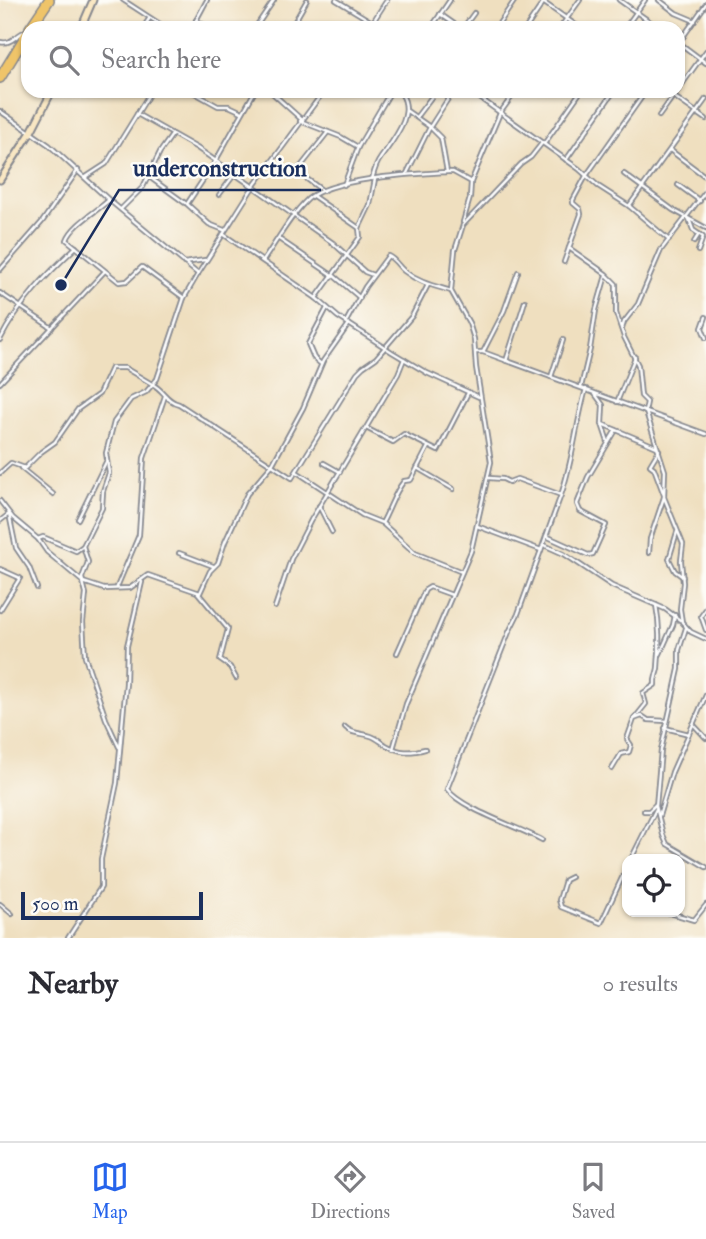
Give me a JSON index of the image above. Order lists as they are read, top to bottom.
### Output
{
  "places": ["underconstruction"],
  "scale_bar": "500 m",
  "page": {
    "search": "Search here",
    "scale": "500 m",
    "heading": ["Nearby", "0 results"],
    "nav": ["Map", "Directions", "Saved"]
  }
}
